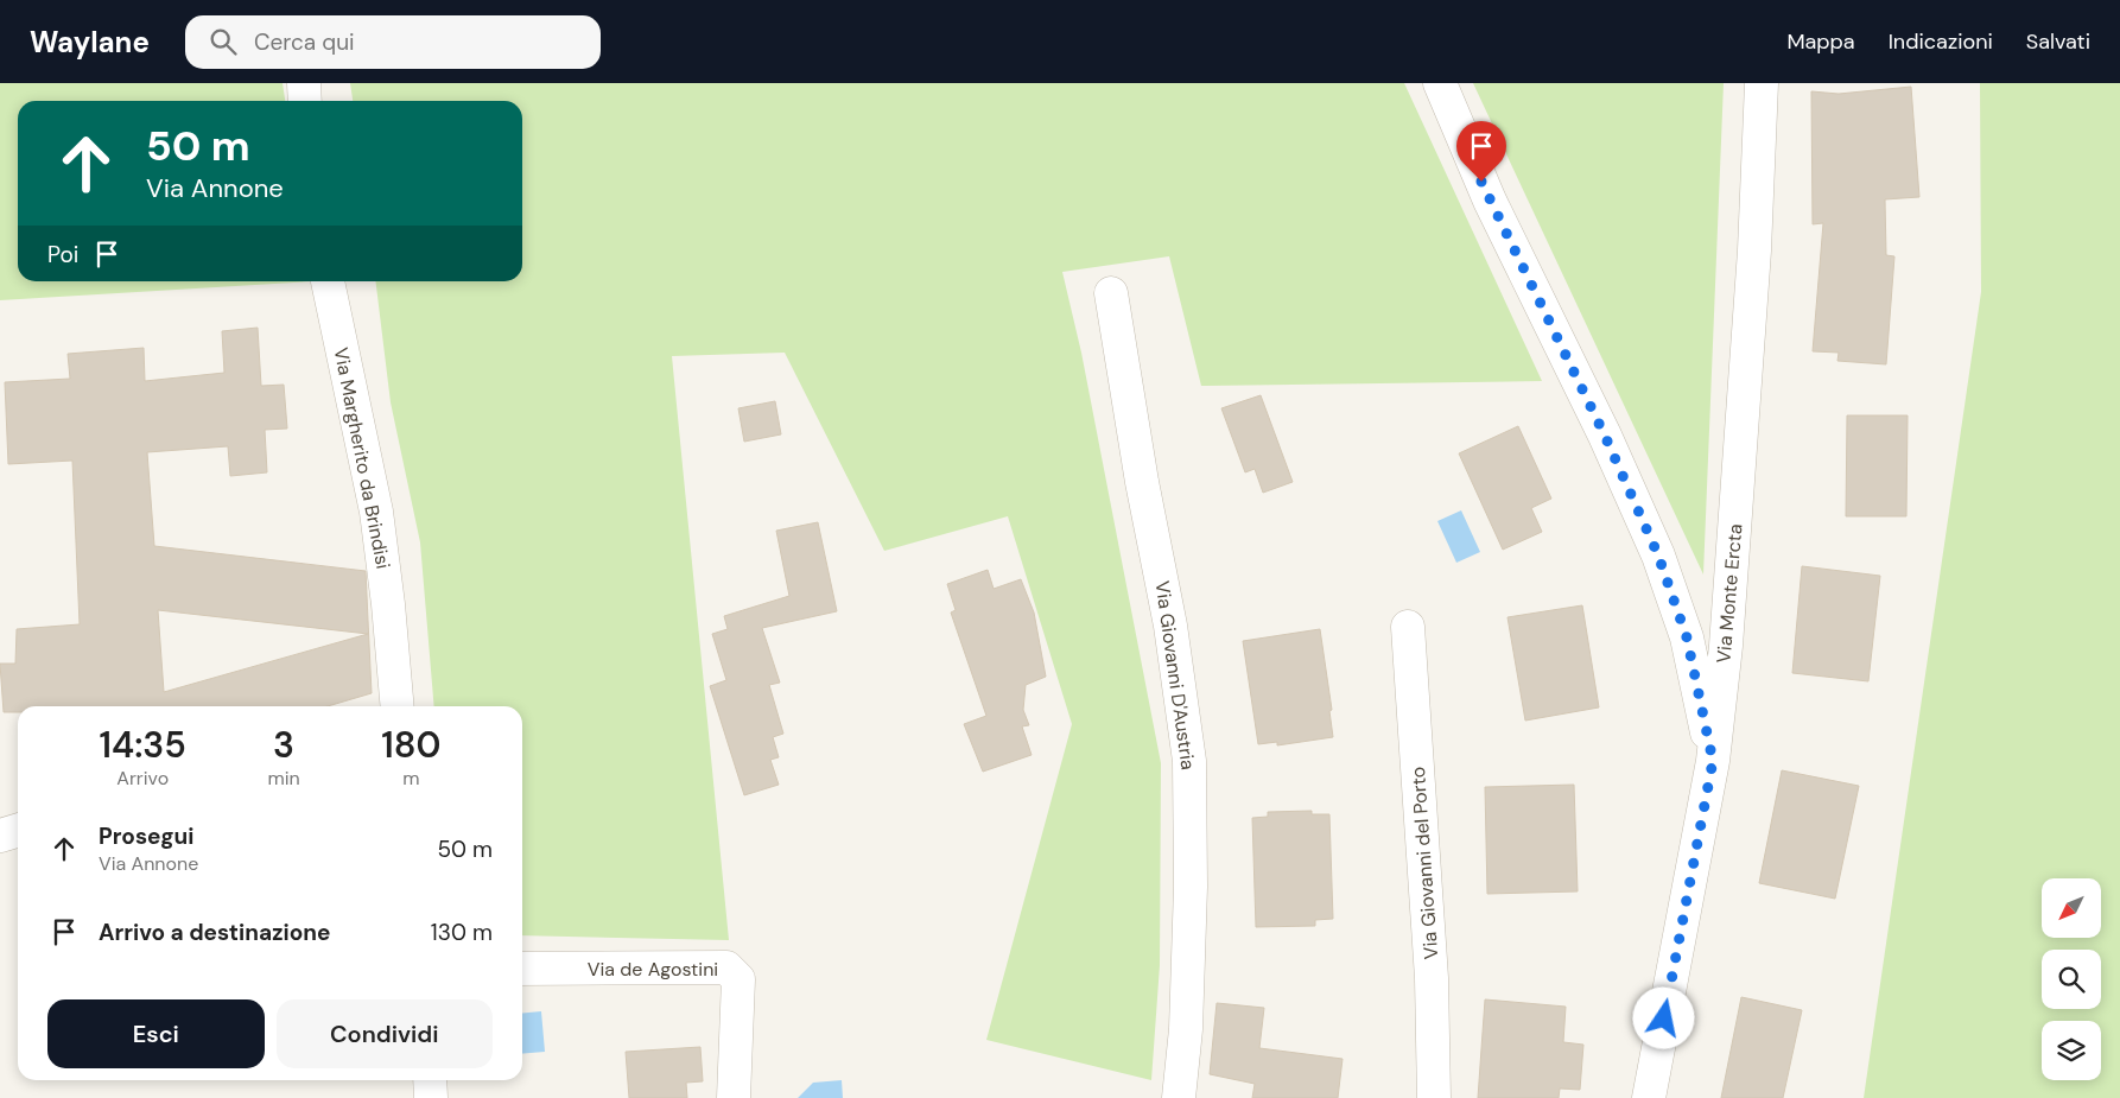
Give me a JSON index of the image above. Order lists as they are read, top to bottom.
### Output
{
  "streets": {
    "street": [
      "Via Margherito da Brindisi",
      "Via Monte Ercta",
      "Via Giovanni D'Austria",
      "Via Giovanni del Porto",
      "Via de Agostini"
    ]
  },
  "north": "bottom left",
  "page": {
    "header": "Waylane",
    "search": "Cerca qui",
    "nav": ["Mappa", "Indicazioni", "Salvati"],
    "turn": ["50 m", "Via Annone"],
    "then": "Poi",
    "eta": [
      "14:35",
      "Arrivo",
      "3",
      "min",
      "180",
      "m"
    ],
    "list": [
      {
        "name": "Prosegui",
        "note": "Via Annone",
        "value": "50 m"
      },
      {
        "name": "Arrivo a destinazione",
        "value": "130 m"
      }
    ],
    "buttons": ["Esci", "Condividi"]
  }
}
